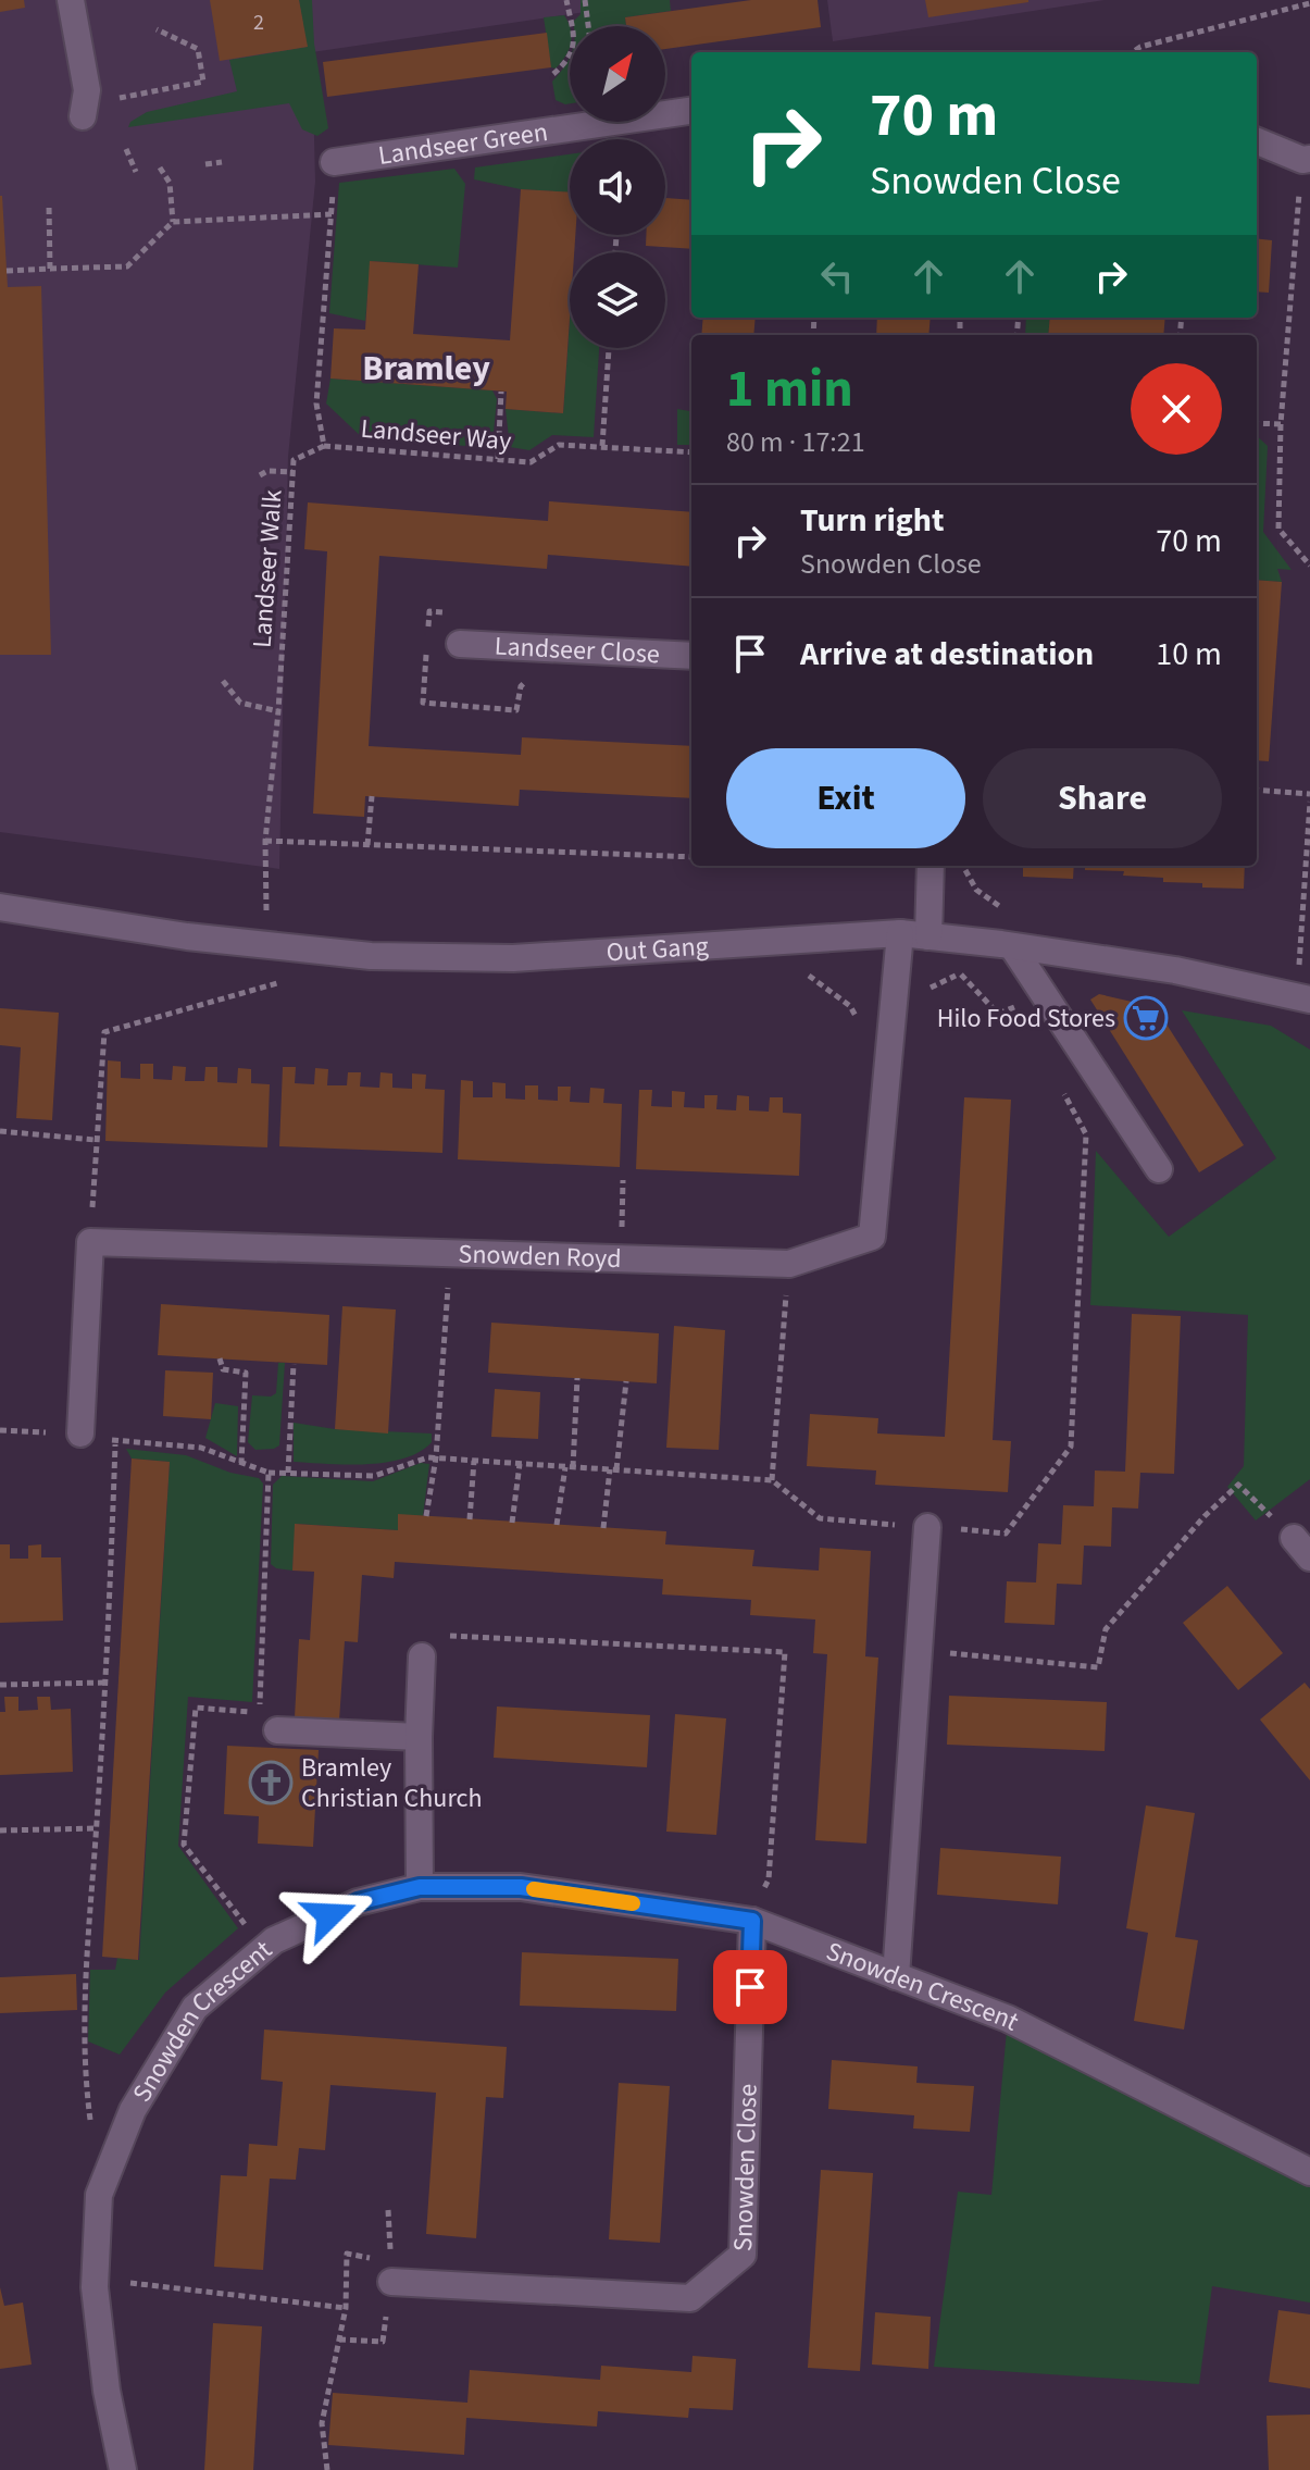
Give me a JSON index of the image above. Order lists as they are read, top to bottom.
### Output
{
  "streets": {
    "street": [
      "Landseer Green",
      "Landseer Close",
      "Out Gang",
      "Snowden Royd",
      "Snowden Crescent",
      "Snowden Close"
    ],
    "path": ["Landseer Way", "Landseer Walk"]
  },
  "crossings": [
    ["Landseer Way", "Landseer Walk"],
    ["Landseer Walk", "Out Gang"],
    ["Out Gang", "Snowden Royd"],
    ["Snowden Crescent", "Snowden Close"]
  ],
  "districts": ["Bramley"],
  "places": {
    "supermarket": ["Hilo Food Stores"],
    "church": ["Bramley Christian Church"]
  },
  "house_numbers": ["2"],
  "north": "top right",
  "page": {
    "turn": ["70 m", "Snowden Close"],
    "heading": ["1 min", "80 m · 17:21"],
    "list": [
      {
        "name": "Turn right",
        "note": "Snowden Close",
        "value": "70 m"
      },
      {
        "name": "Arrive at destination",
        "value": "10 m"
      }
    ],
    "buttons": ["Exit", "Share"]
  }
}
